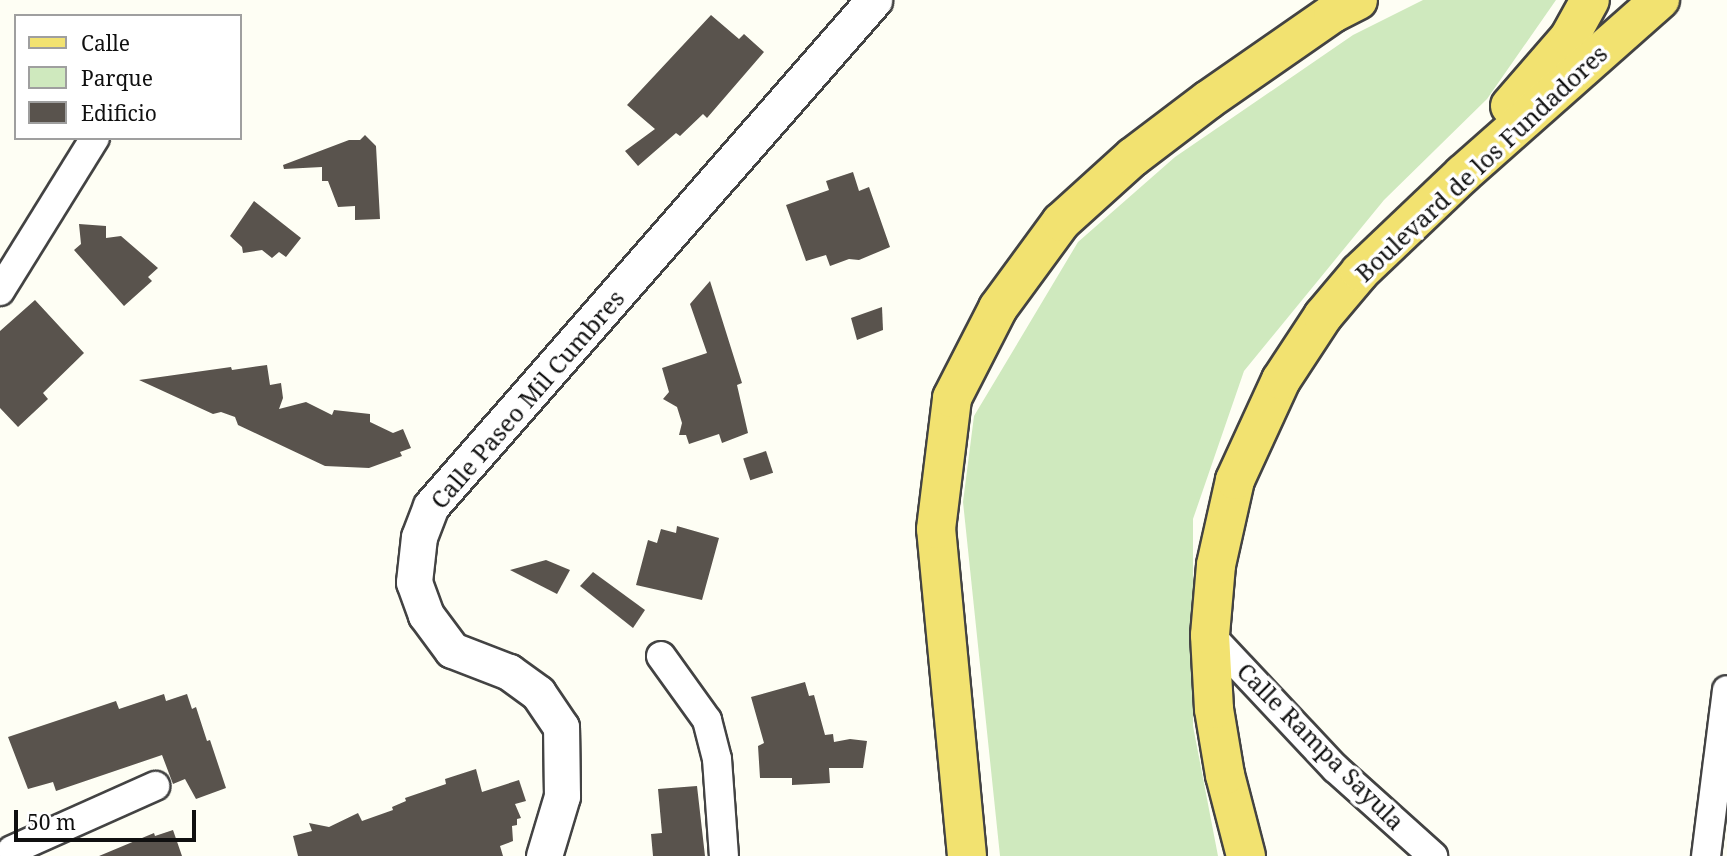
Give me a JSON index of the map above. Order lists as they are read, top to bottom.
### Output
{
  "streets": {
    "main road": ["Boulevard de los Fundadores"],
    "street": ["Calle Paseo Mil Cumbres", "Calle Rampa Sayula"]
  },
  "crossings": [
    ["Boulevard de los Fundadores", "Calle Rampa Sayula"]
  ],
  "legend": ["Calle", "Parque", "Edificio"],
  "scale_bar": "50 m"
}
